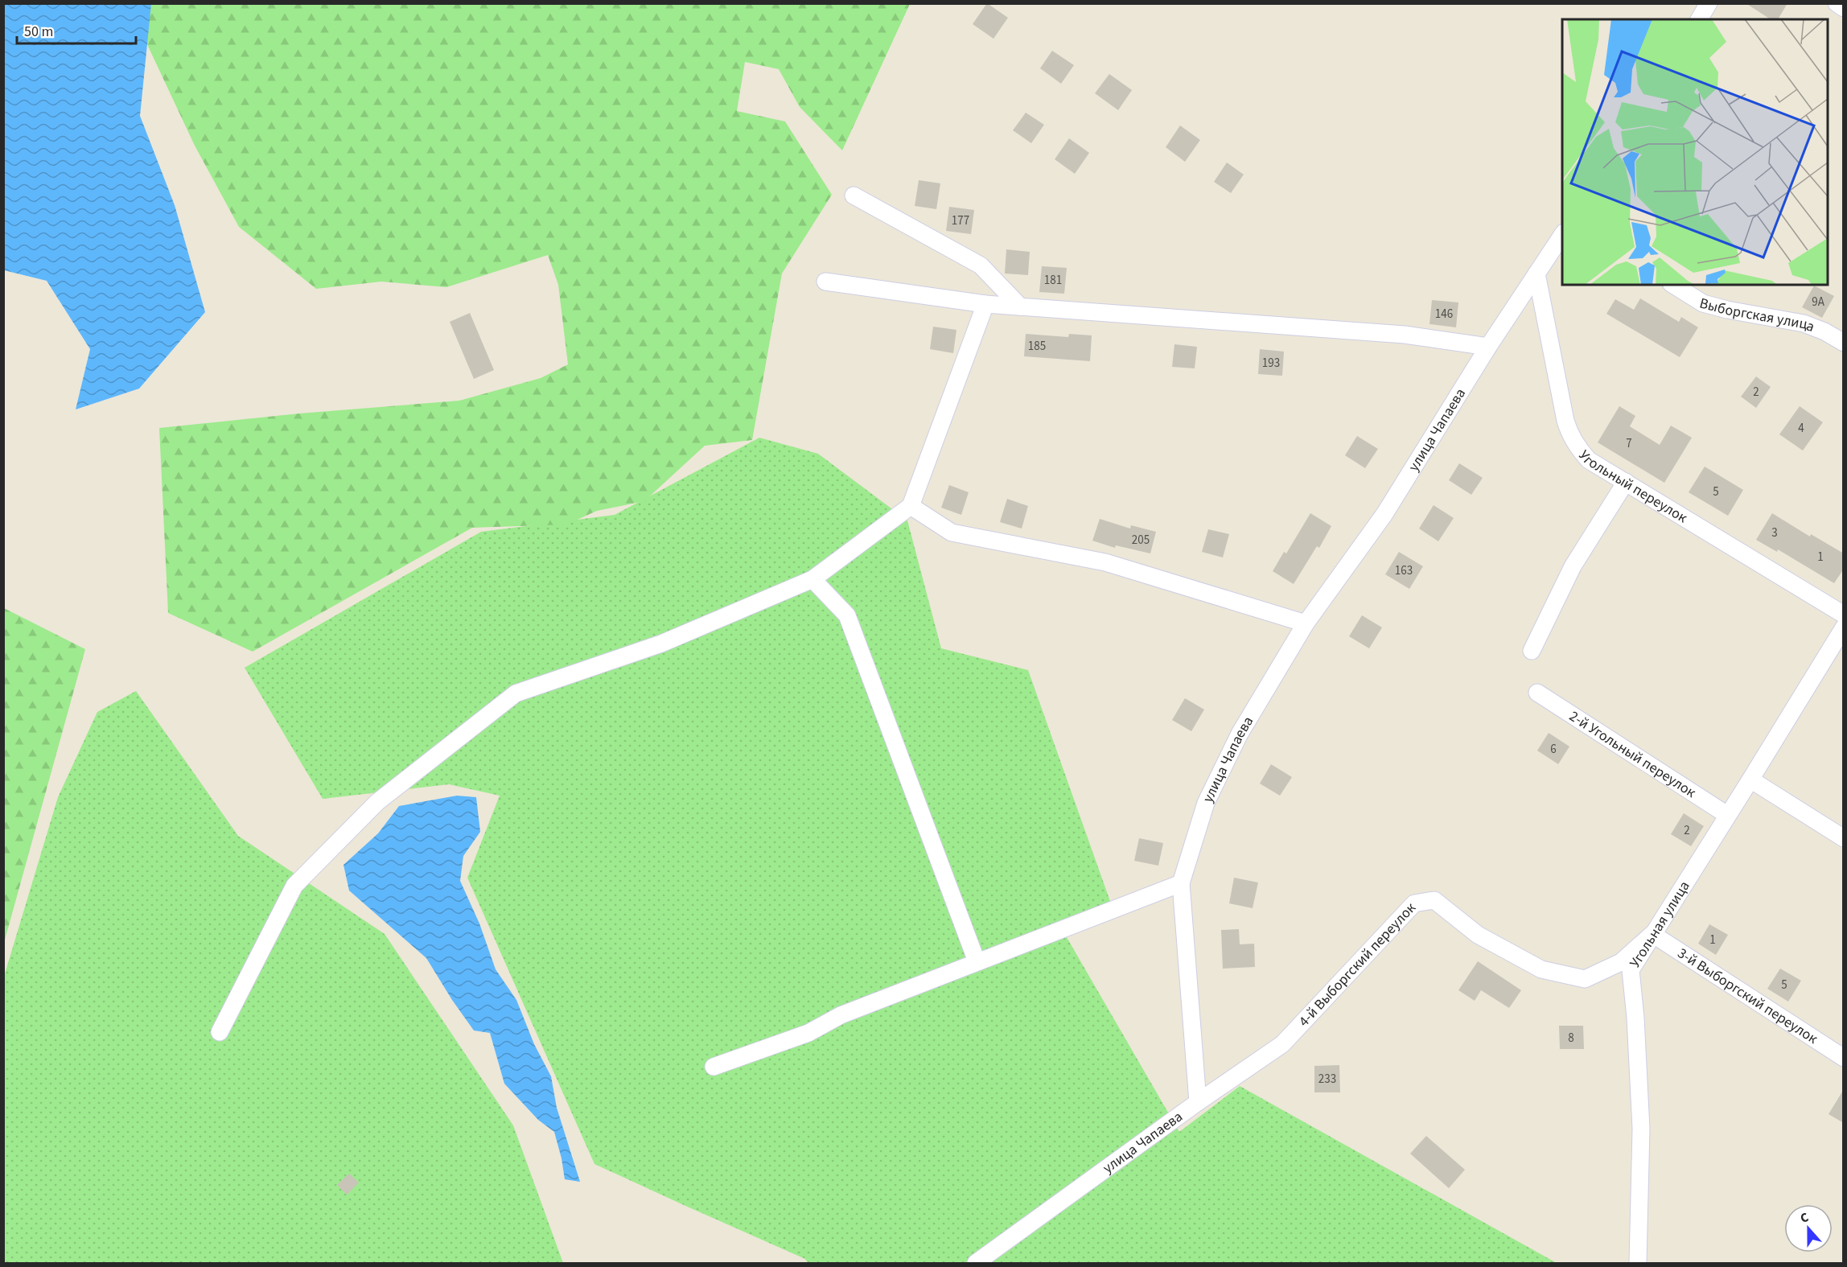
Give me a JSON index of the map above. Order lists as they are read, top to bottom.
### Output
{
  "streets": {
    "street": [
      "Выборгская улица",
      "улица Чапаева",
      "Угольный переулок",
      "2-й Угольный переулок",
      "Угольная улица",
      "4-й Выборгский переулок",
      "3-й Выборгский переулок"
    ]
  },
  "crossings": [
    ["улица Чапаева", "Угольный переулок"],
    ["улица Чапаева", "4-й Выборгский переулок"],
    ["2-й Угольный переулок", "Угольная улица"],
    ["Угольная улица", "4-й Выборгский переулок"],
    ["Угольная улица", "3-й Выборгский переулок"],
    ["4-й Выборгский переулок", "3-й Выборгский переулок"]
  ],
  "house_numbers": [
    "177",
    "181",
    "9А",
    "146",
    "185",
    "193",
    "2",
    "4",
    "7",
    "5",
    "3",
    "205",
    "1",
    "163",
    "6",
    "2",
    "1",
    "5",
    "8",
    "233"
  ],
  "scale_bar": "50 m",
  "north": "top"
}
